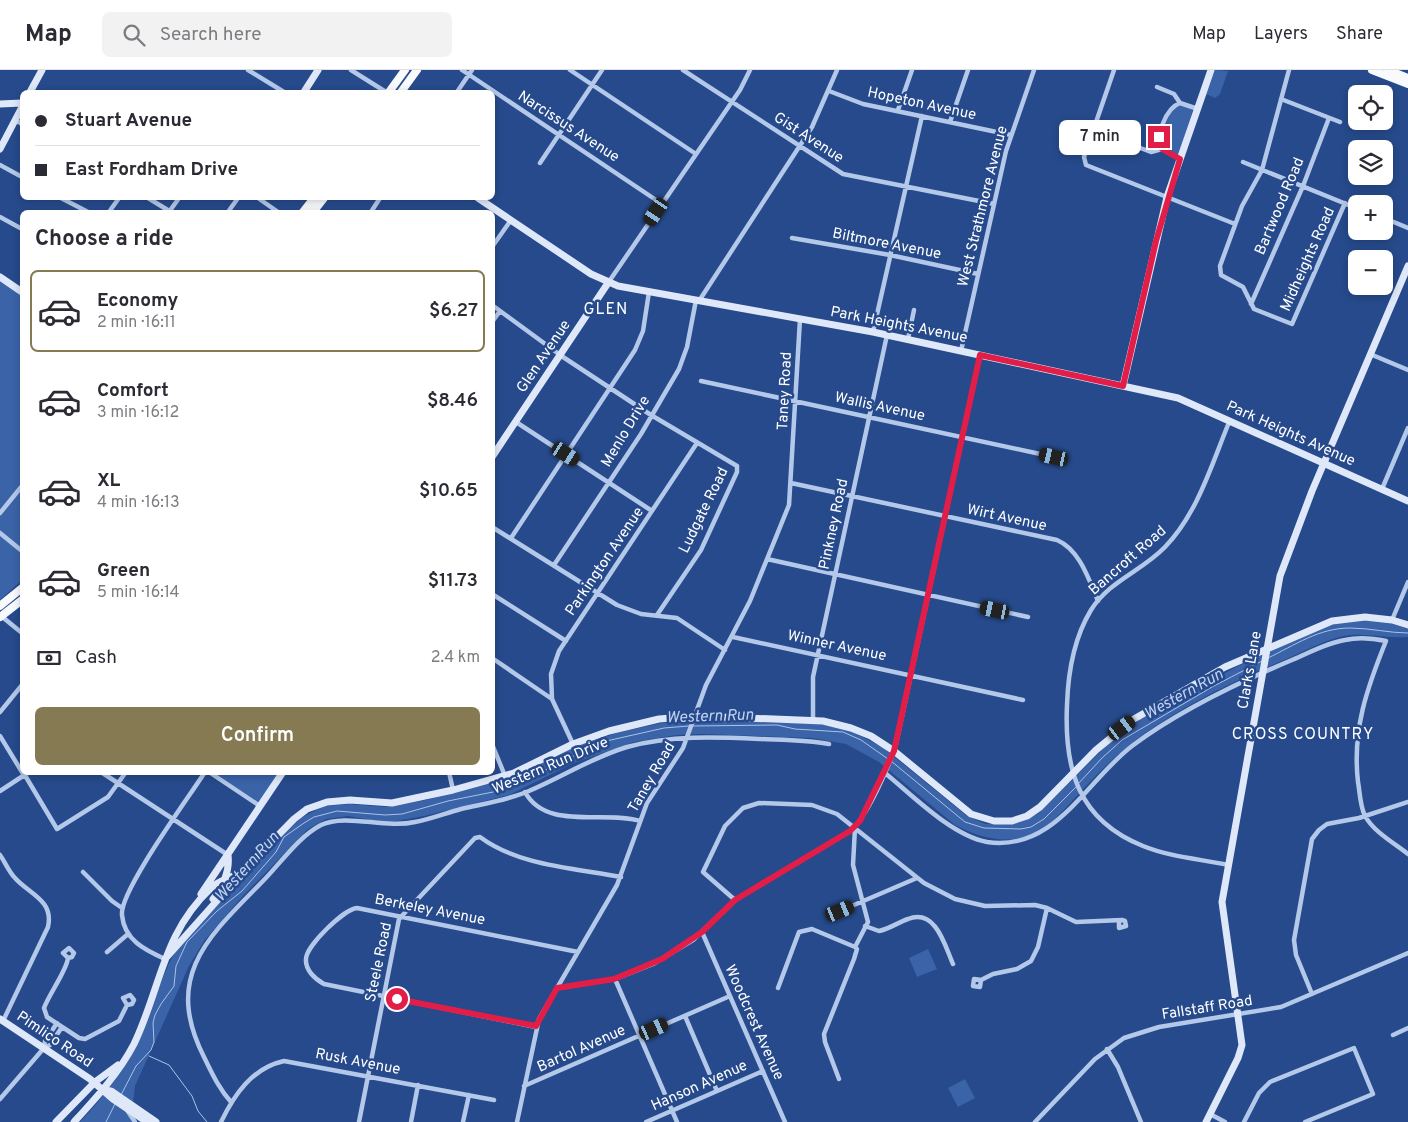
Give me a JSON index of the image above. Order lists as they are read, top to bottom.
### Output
{
  "streets": {
    "main road": [
      "Park Heights Avenue",
      "Glen Avenue",
      "Clarks Lane",
      "Pimlico Road"
    ],
    "street": [
      "Hopeton Avenue",
      "Narcissus Avenue",
      "Gist Avenue",
      "West Strathmore Avenue",
      "Bartwood Road",
      "Biltmore Avenue",
      "Midheights Road",
      "Taney Road",
      "Wallis Avenue",
      "Menlo Drive",
      "Ludgate Road",
      "Wirt Avenue",
      "Pinkney Road",
      "Bancroft Road",
      "Parkington Avenue",
      "Winner Avenue",
      "Western Run Drive",
      "Berkeley Avenue",
      "Steele Road",
      "Fallstaff Road",
      "Woodcrest Avenue",
      "Bartol Avenue",
      "Rusk Avenue",
      "Hanson Avenue"
    ]
  },
  "crossings": [
    ["Hopeton Avenue", "West Strathmore Avenue"],
    ["Hopeton Avenue", "Menlo Drive"],
    ["Narcissus Avenue", "Glen Avenue"],
    ["Gist Avenue", "West Strathmore Avenue"],
    ["Gist Avenue", "Glen Avenue"],
    ["Gist Avenue", "Menlo Drive"],
    ["West Strathmore Avenue", "Biltmore Avenue"],
    ["West Strathmore Avenue", "Park Heights Avenue"],
    ["Bartwood Road", "Midheights Road"],
    ["Park Heights Avenue", "Glen Avenue"],
    ["Park Heights Avenue", "Taney Road"],
    ["Park Heights Avenue", "Menlo Drive"],
    ["Park Heights Avenue", "Pinkney Road"],
    ["Park Heights Avenue", "Bancroft Road"],
    ["Park Heights Avenue", "Clarks Lane"],
    ["Taney Road", "Wallis Avenue"],
    ["Taney Road", "Wirt Avenue"],
    ["Taney Road", "Winner Avenue"],
    ["Taney Road", "Western Run Drive"],
    ["Taney Road", "Berkeley Avenue"],
    ["Taney Road", "Steele Road"],
    ["Taney Road", "Bartol Avenue"],
    ["Wallis Avenue", "Pinkney Road"],
    ["Ludgate Road", "Parkington Avenue"],
    ["Wirt Avenue", "Pinkney Road"],
    ["Wirt Avenue", "Bancroft Road"],
    ["Pinkney Road", "Winner Avenue"],
    ["Bancroft Road", "Clarks Lane"],
    ["Clarks Lane", "Fallstaff Road"],
    ["Western Run Drive", "Rusk Avenue"],
    ["Berkeley Avenue", "Steele Road"],
    ["Steele Road", "Rusk Avenue"],
    ["Woodcrest Avenue", "Bartol Avenue"],
    ["Woodcrest Avenue", "Hanson Avenue"]
  ],
  "districts": ["GLEN", "CROSS COUNTRY"],
  "water": ["Western Run"],
  "page": {
    "header": "Map",
    "search": "Search here",
    "nav": ["Map", "Layers", "Share"],
    "map_buttons": ["+", "−"],
    "banner": ["Stuart Avenue", "East Fordham Drive"],
    "bubble": "7 min",
    "heading": "Choose a ride",
    "list": [
      {
        "name": "Economy",
        "note": "2 min · 16:11",
        "value": "$6.27"
      },
      {
        "name": "Comfort",
        "note": "3 min · 16:12",
        "value": "$8.46"
      },
      {
        "name": "XL",
        "note": "4 min · 16:13",
        "value": "$10.65"
      },
      {
        "name": "Green",
        "note": "5 min · 16:14",
        "value": "$11.73"
      }
    ],
    "pay": ["Cash", "2.4 km"],
    "buttons": "Confirm"
  }
}
